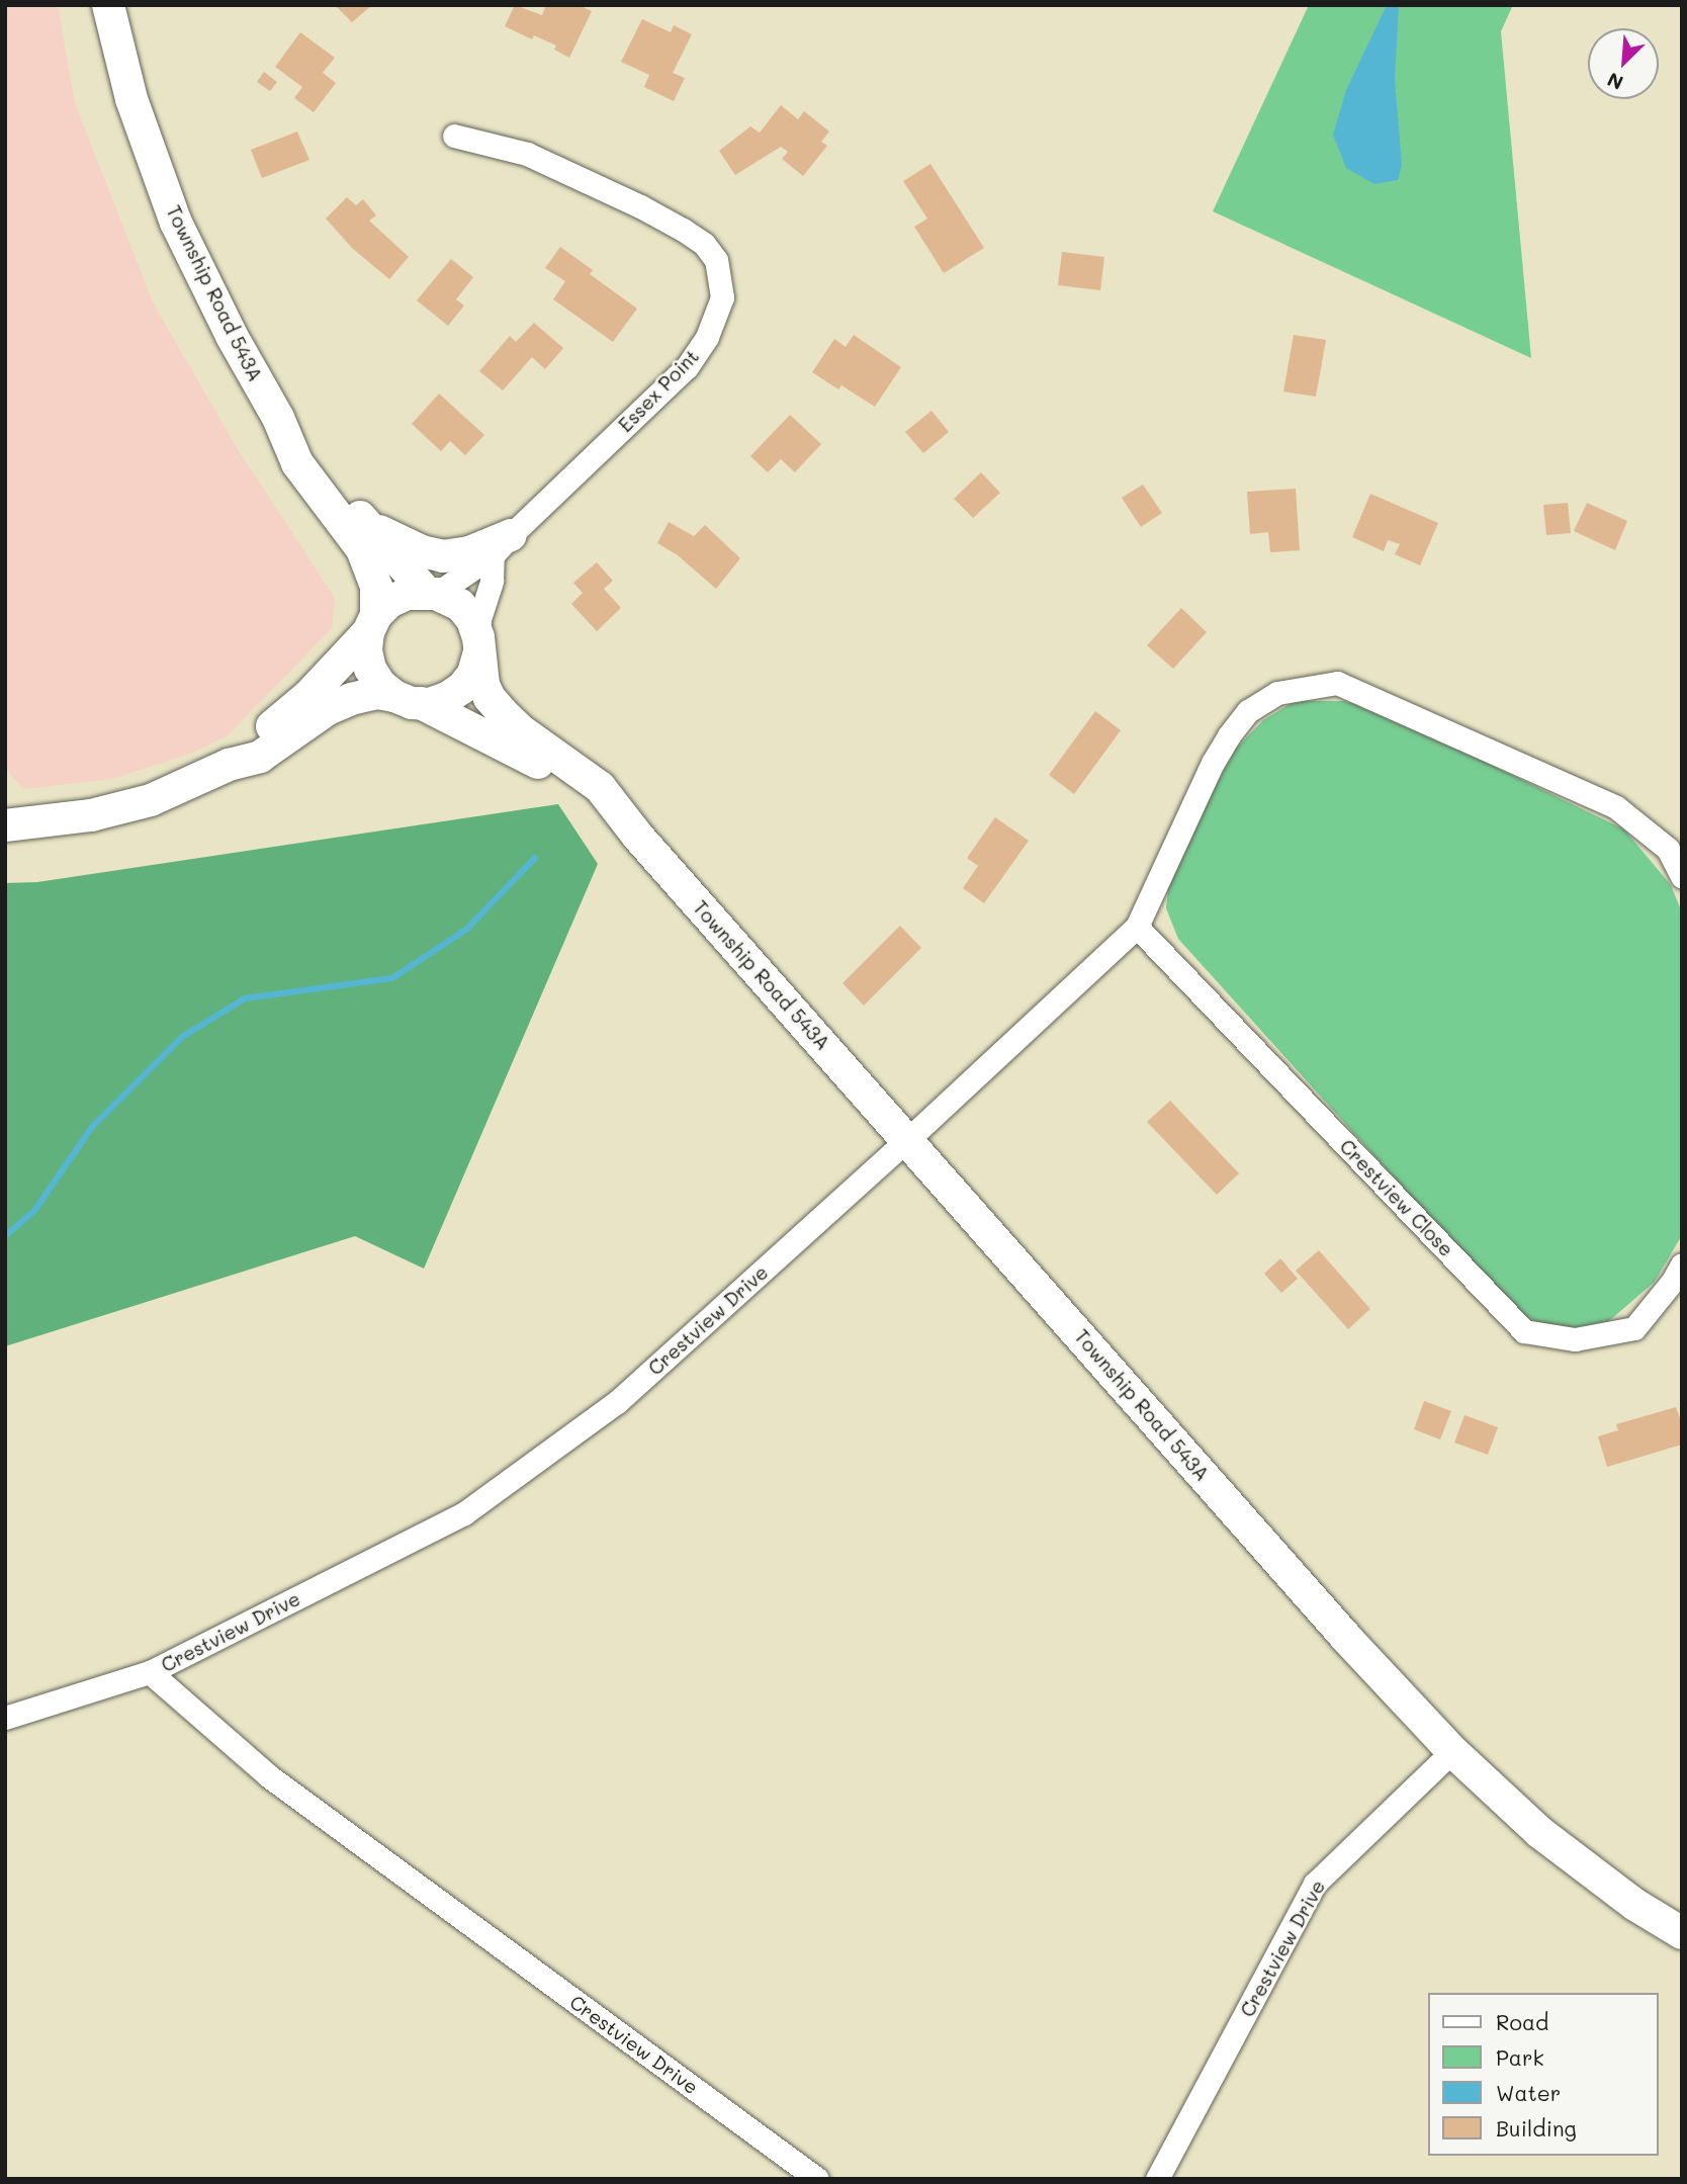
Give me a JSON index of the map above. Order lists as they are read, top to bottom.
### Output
{
  "streets": {
    "main road": ["Township Road 543A"],
    "street": ["Essex Point", "Crestview Close", "Crestview Drive"]
  },
  "crossings": [
    ["Township Road 543A", "Essex Point"],
    ["Township Road 543A", "Crestview Drive"]
  ],
  "legend": [
    "Road",
    "Park",
    "Water",
    "Building"
  ],
  "north": "bottom left"
}
